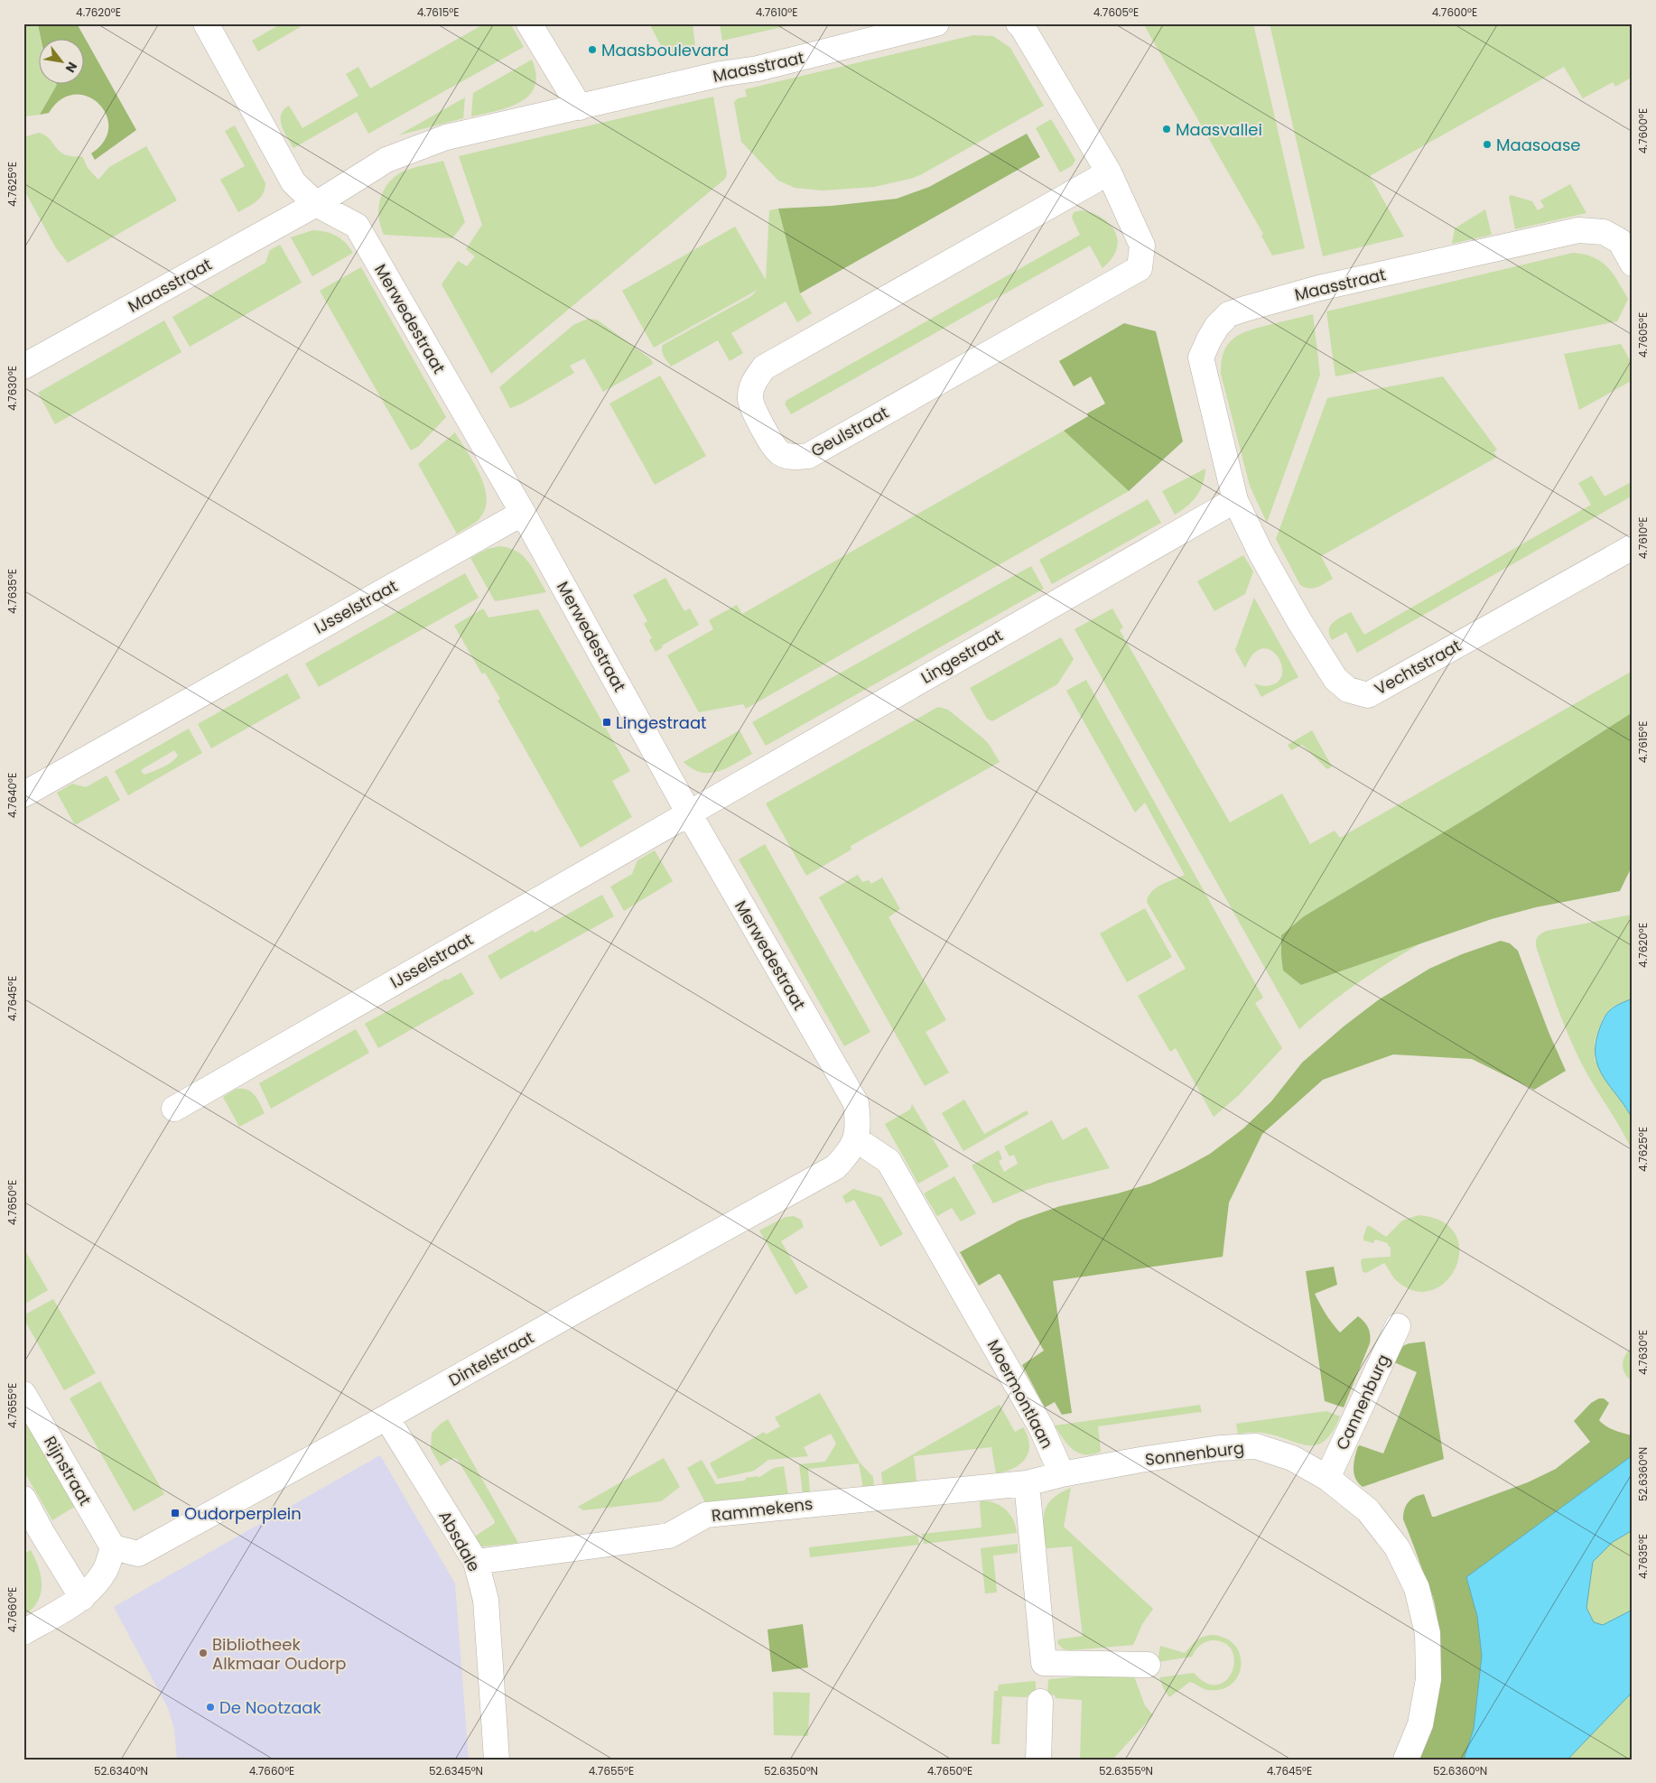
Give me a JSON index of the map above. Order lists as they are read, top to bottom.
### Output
{
  "streets": {
    "street": [
      "Maasstraat",
      "Merwedestraat",
      "Geulstraat",
      "IJsselstraat",
      "Lingestraat",
      "Vechtstraat",
      "Dintelstraat",
      "Moermontlaan",
      "Cannenburg",
      "Sonnenburg",
      "Rijnstraat",
      "Rammekens",
      "Absdale"
    ]
  },
  "crossings": [
    ["Maasstraat", "Merwedestraat"],
    ["Maasstraat", "Lingestraat"],
    ["Maasstraat", "Vechtstraat"],
    ["Merwedestraat", "IJsselstraat"],
    ["Merwedestraat", "Lingestraat"],
    ["Merwedestraat", "Dintelstraat"],
    ["Merwedestraat", "Moermontlaan"],
    ["IJsselstraat", "Lingestraat"],
    ["Lingestraat", "Vechtstraat"],
    ["Dintelstraat", "Moermontlaan"],
    ["Dintelstraat", "Rijnstraat"],
    ["Dintelstraat", "Absdale"],
    ["Moermontlaan", "Sonnenburg"],
    ["Cannenburg", "Sonnenburg"],
    ["Rammekens", "Absdale"]
  ],
  "places": {
    "other": [
      "Maasboulevard",
      "Maasvallei",
      "Maasoase",
      "Bibliotheek Alkmaar Oudorp",
      "De Nootzaak"
    ],
    "transit": ["Lingestraat", "Oudorperplein"]
  },
  "north": "bottom right",
  "coordinates": [
    "4.7620°E",
    "4.7615°E",
    "4.7610°E",
    "4.7605°E",
    "4.7600°E",
    "4.7625°E",
    "4.7630°E",
    "4.7635°E",
    "4.7640°E",
    "4.7645°E",
    "4.7650°E",
    "4.7655°E",
    "52.6360°N",
    "4.7660°E",
    "52.6340°N",
    "52.6345°N",
    "52.6350°N",
    "52.6355°N"
  ]
}
